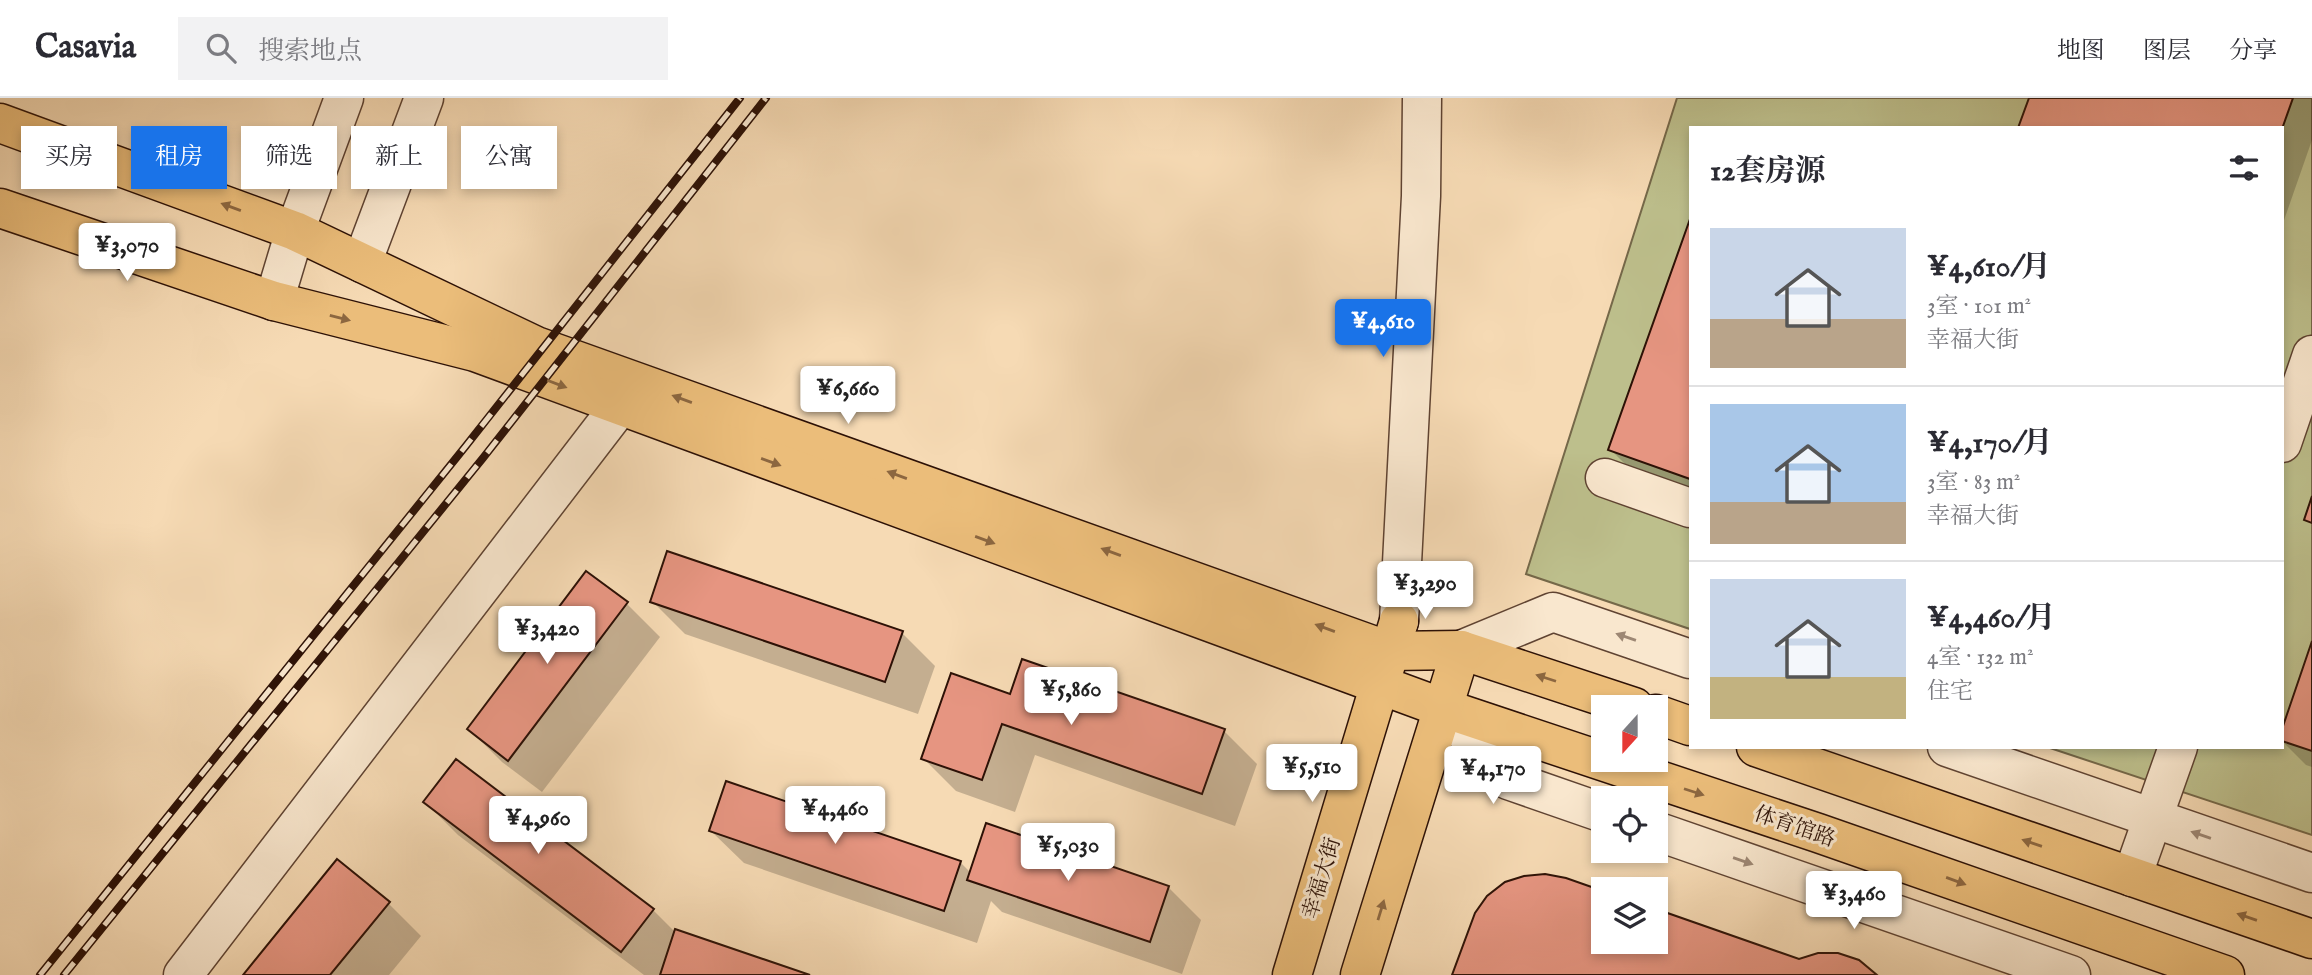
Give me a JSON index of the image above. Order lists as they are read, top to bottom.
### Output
{
  "streets": {
    "main road": ["体育馆路", "幸福大街"]
  },
  "crossings": [
    ["体育馆路", "幸福大街"]
  ],
  "north": "bottom",
  "page": {
    "header": "Casavia",
    "search": "搜索地点",
    "nav": ["地图", "图层", "分享"],
    "chip": [
      "买房",
      "租房",
      "筛选",
      "新上",
      "公寓"
    ],
    "heading": "12套房源",
    "list": [
      {
        "name": "¥4,610/月",
        "note": "3室 · 101 m² · 幸福大街"
      },
      {
        "name": "¥4,170/月",
        "note": "3室 · 83 m² · 幸福大街"
      },
      {
        "name": "¥4,460/月",
        "note": "4室 · 132 m² · 住宅"
      }
    ],
    "price": [
      "¥3,070",
      "¥4,610",
      "¥6,660",
      "¥3,290",
      "¥3,420",
      "¥5,860",
      "¥5,510",
      "¥4,170",
      "¥4,460",
      "¥4,960",
      "¥5,030",
      "¥3,460"
    ]
  }
}
